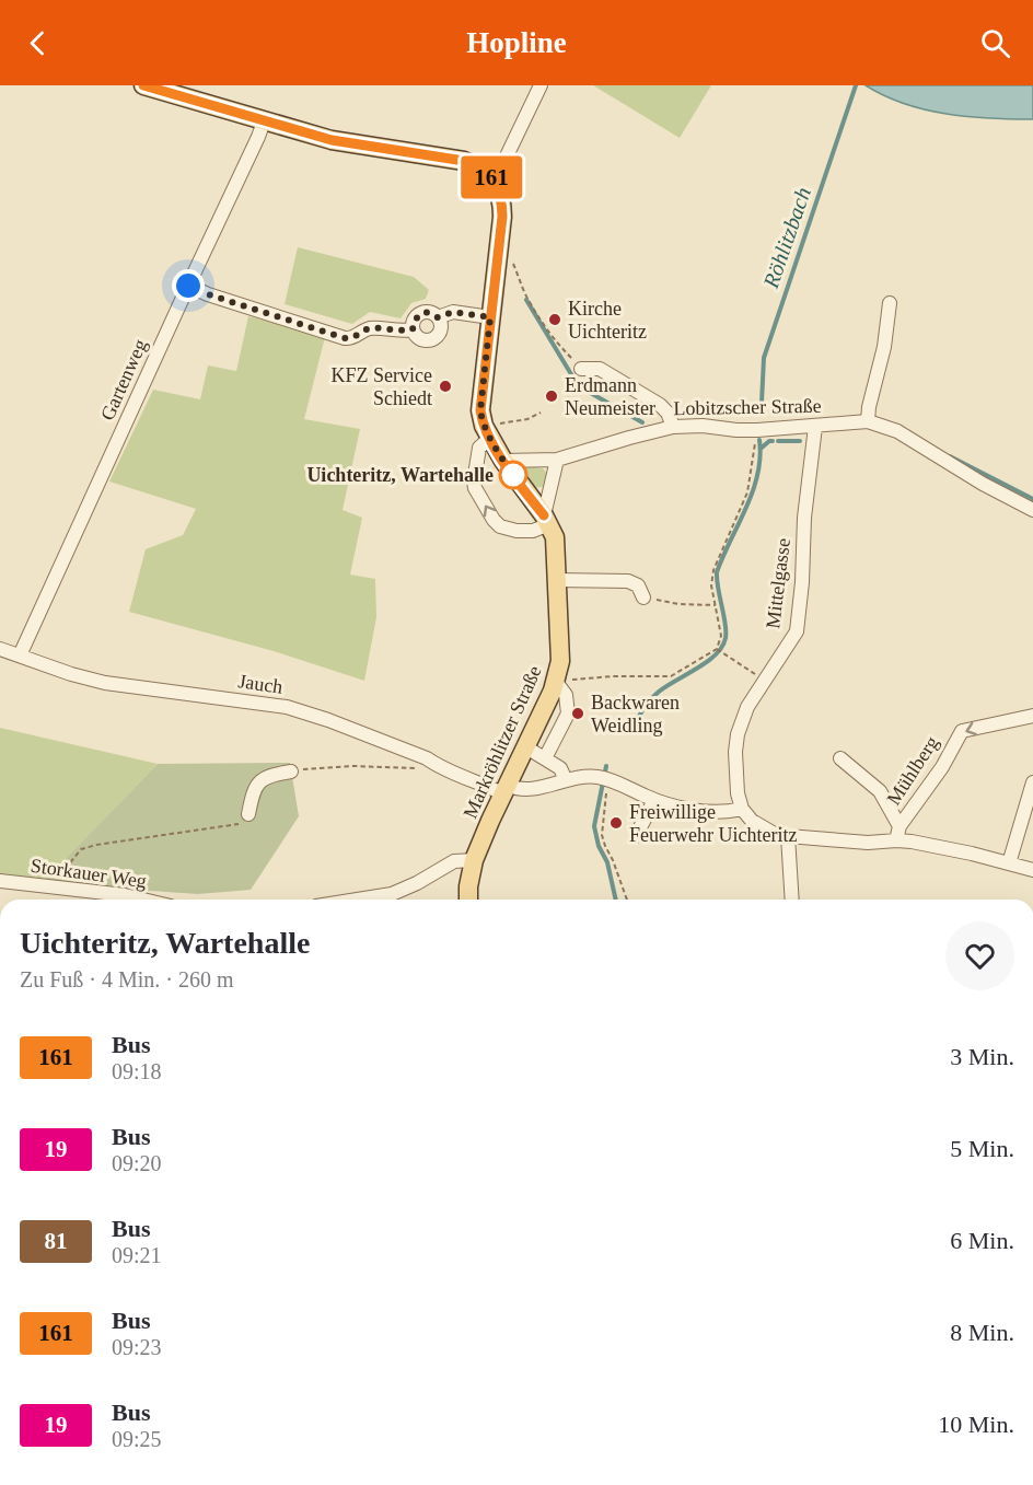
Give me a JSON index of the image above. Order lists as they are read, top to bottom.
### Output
{
  "streets": {
    "main road": ["Markröhlitzer Straße"],
    "street": [
      "Gartenweg",
      "Lobitzscher Straße",
      "Mittelgasse",
      "Jauch",
      "Mühlberg",
      "Storkauer Weg"
    ]
  },
  "crossings": [
    ["Gartenweg", "Jauch"],
    ["Lobitzscher Straße", "Mittelgasse"],
    ["Jauch", "Markröhlitzer Straße"]
  ],
  "one_way": ["Mühlberg"],
  "water": ["Röhlitzbach"],
  "places": [
    "Kirche Uichteritz",
    "KFZ Service Schiedt",
    "Erdmann Neumeister",
    "Uichteritz, Wartehalle",
    "Backwaren Weidling",
    "Freiwillige Feuerwehr Uichteritz"
  ],
  "lines": ["bus line 161"],
  "page": {
    "header": "Hopline",
    "on_map": "161",
    "heading": ["Uichteritz, Wartehalle", "Zu Fuß · 4 Min. · 260 m"],
    "list": [
      {
        "mark": "161",
        "name": "Bus",
        "note": "09:18",
        "value": "3 Min."
      },
      {
        "mark": "19",
        "name": "Bus",
        "note": "09:20",
        "value": "5 Min."
      },
      {
        "mark": "81",
        "name": "Bus",
        "note": "09:21",
        "value": "6 Min."
      },
      {
        "mark": "161",
        "name": "Bus",
        "note": "09:23",
        "value": "8 Min."
      },
      {
        "mark": "19",
        "name": "Bus",
        "note": "09:25",
        "value": "10 Min."
      }
    ]
  }
}
